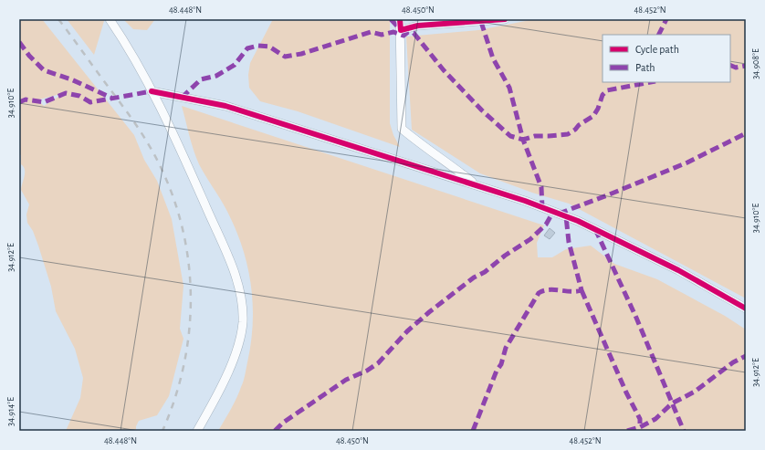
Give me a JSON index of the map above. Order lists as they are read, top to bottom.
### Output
{
  "legend": ["Cycle path", "Path"],
  "coordinates": [
    "48.448°N",
    "48.450°N",
    "48.452°N",
    "34.908°E",
    "34.910°E",
    "34.912°E",
    "34.914°E"
  ]
}
